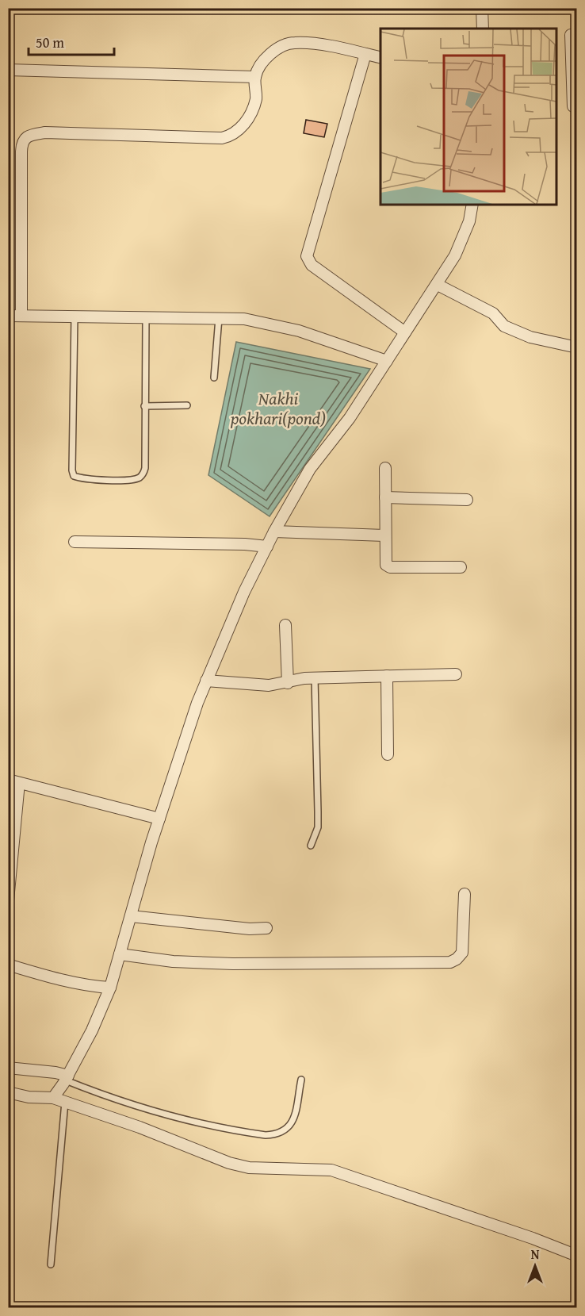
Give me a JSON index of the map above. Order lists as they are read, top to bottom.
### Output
{
  "water": ["Nakhi pokhari(pond)"],
  "scale_bar": "50 m",
  "north": "top"
}
